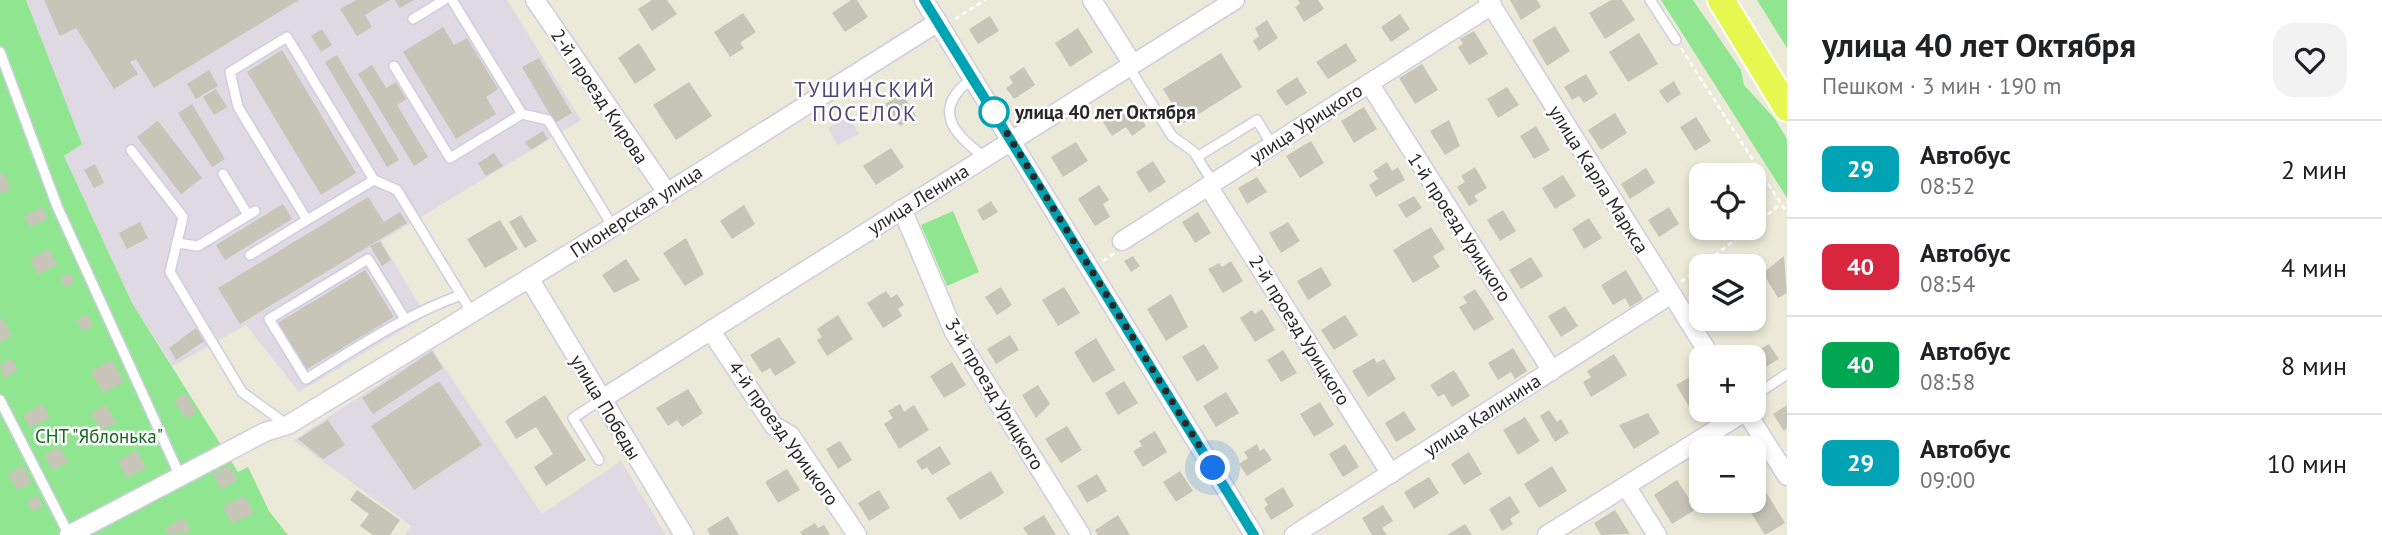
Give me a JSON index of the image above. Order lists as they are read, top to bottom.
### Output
{
  "streets": {
    "street": [
      "2-й проезд Кирова",
      "улица Урицкого",
      "улица Карла Маркса",
      "улица Ленина",
      "Пионерская улица",
      "1-й проезд Урицкого",
      "2-й проезд Урицкого",
      "3-й проезд Урицкого",
      "улица Победы",
      "улица Калинина",
      "4-й проезд Урицкого"
    ]
  },
  "crossings": [
    ["2-й проезд Кирова", "Пионерская улица"],
    ["улица Урицкого", "улица Карла Маркса"],
    ["улица Урицкого", "1-й проезд Урицкого"],
    ["улица Урицкого", "2-й проезд Урицкого"],
    ["улица Карла Маркса", "улица Калинина"],
    ["улица Ленина", "3-й проезд Урицкого"],
    ["улица Ленина", "улица Победы"],
    ["улица Ленина", "4-й проезд Урицкого"],
    ["Пионерская улица", "улица Победы"],
    ["1-й проезд Урицкого", "улица Калинина"],
    ["2-й проезд Урицкого", "улица Калинина"]
  ],
  "districts": ["ТУШИНСКИЙ ПОСЕЛОК"],
  "parks": ["СНТ \"Яблонька\""],
  "places": ["улица 40 лет Октября"],
  "lines": ["bus line 29"],
  "page": {
    "heading": ["улица 40 лет Октября", "Пешком · 3 мин · 190 m"],
    "list": [
      {
        "mark": "29",
        "name": "Автобус",
        "note": "08:52",
        "value": "2 мин"
      },
      {
        "mark": "40",
        "name": "Автобус",
        "note": "08:54",
        "value": "4 мин"
      },
      {
        "mark": "40",
        "name": "Автобус",
        "note": "08:58",
        "value": "8 мин"
      },
      {
        "mark": "29",
        "name": "Автобус",
        "note": "09:00",
        "value": "10 мин"
      }
    ],
    "map_buttons": ["+", "−"]
  }
}
